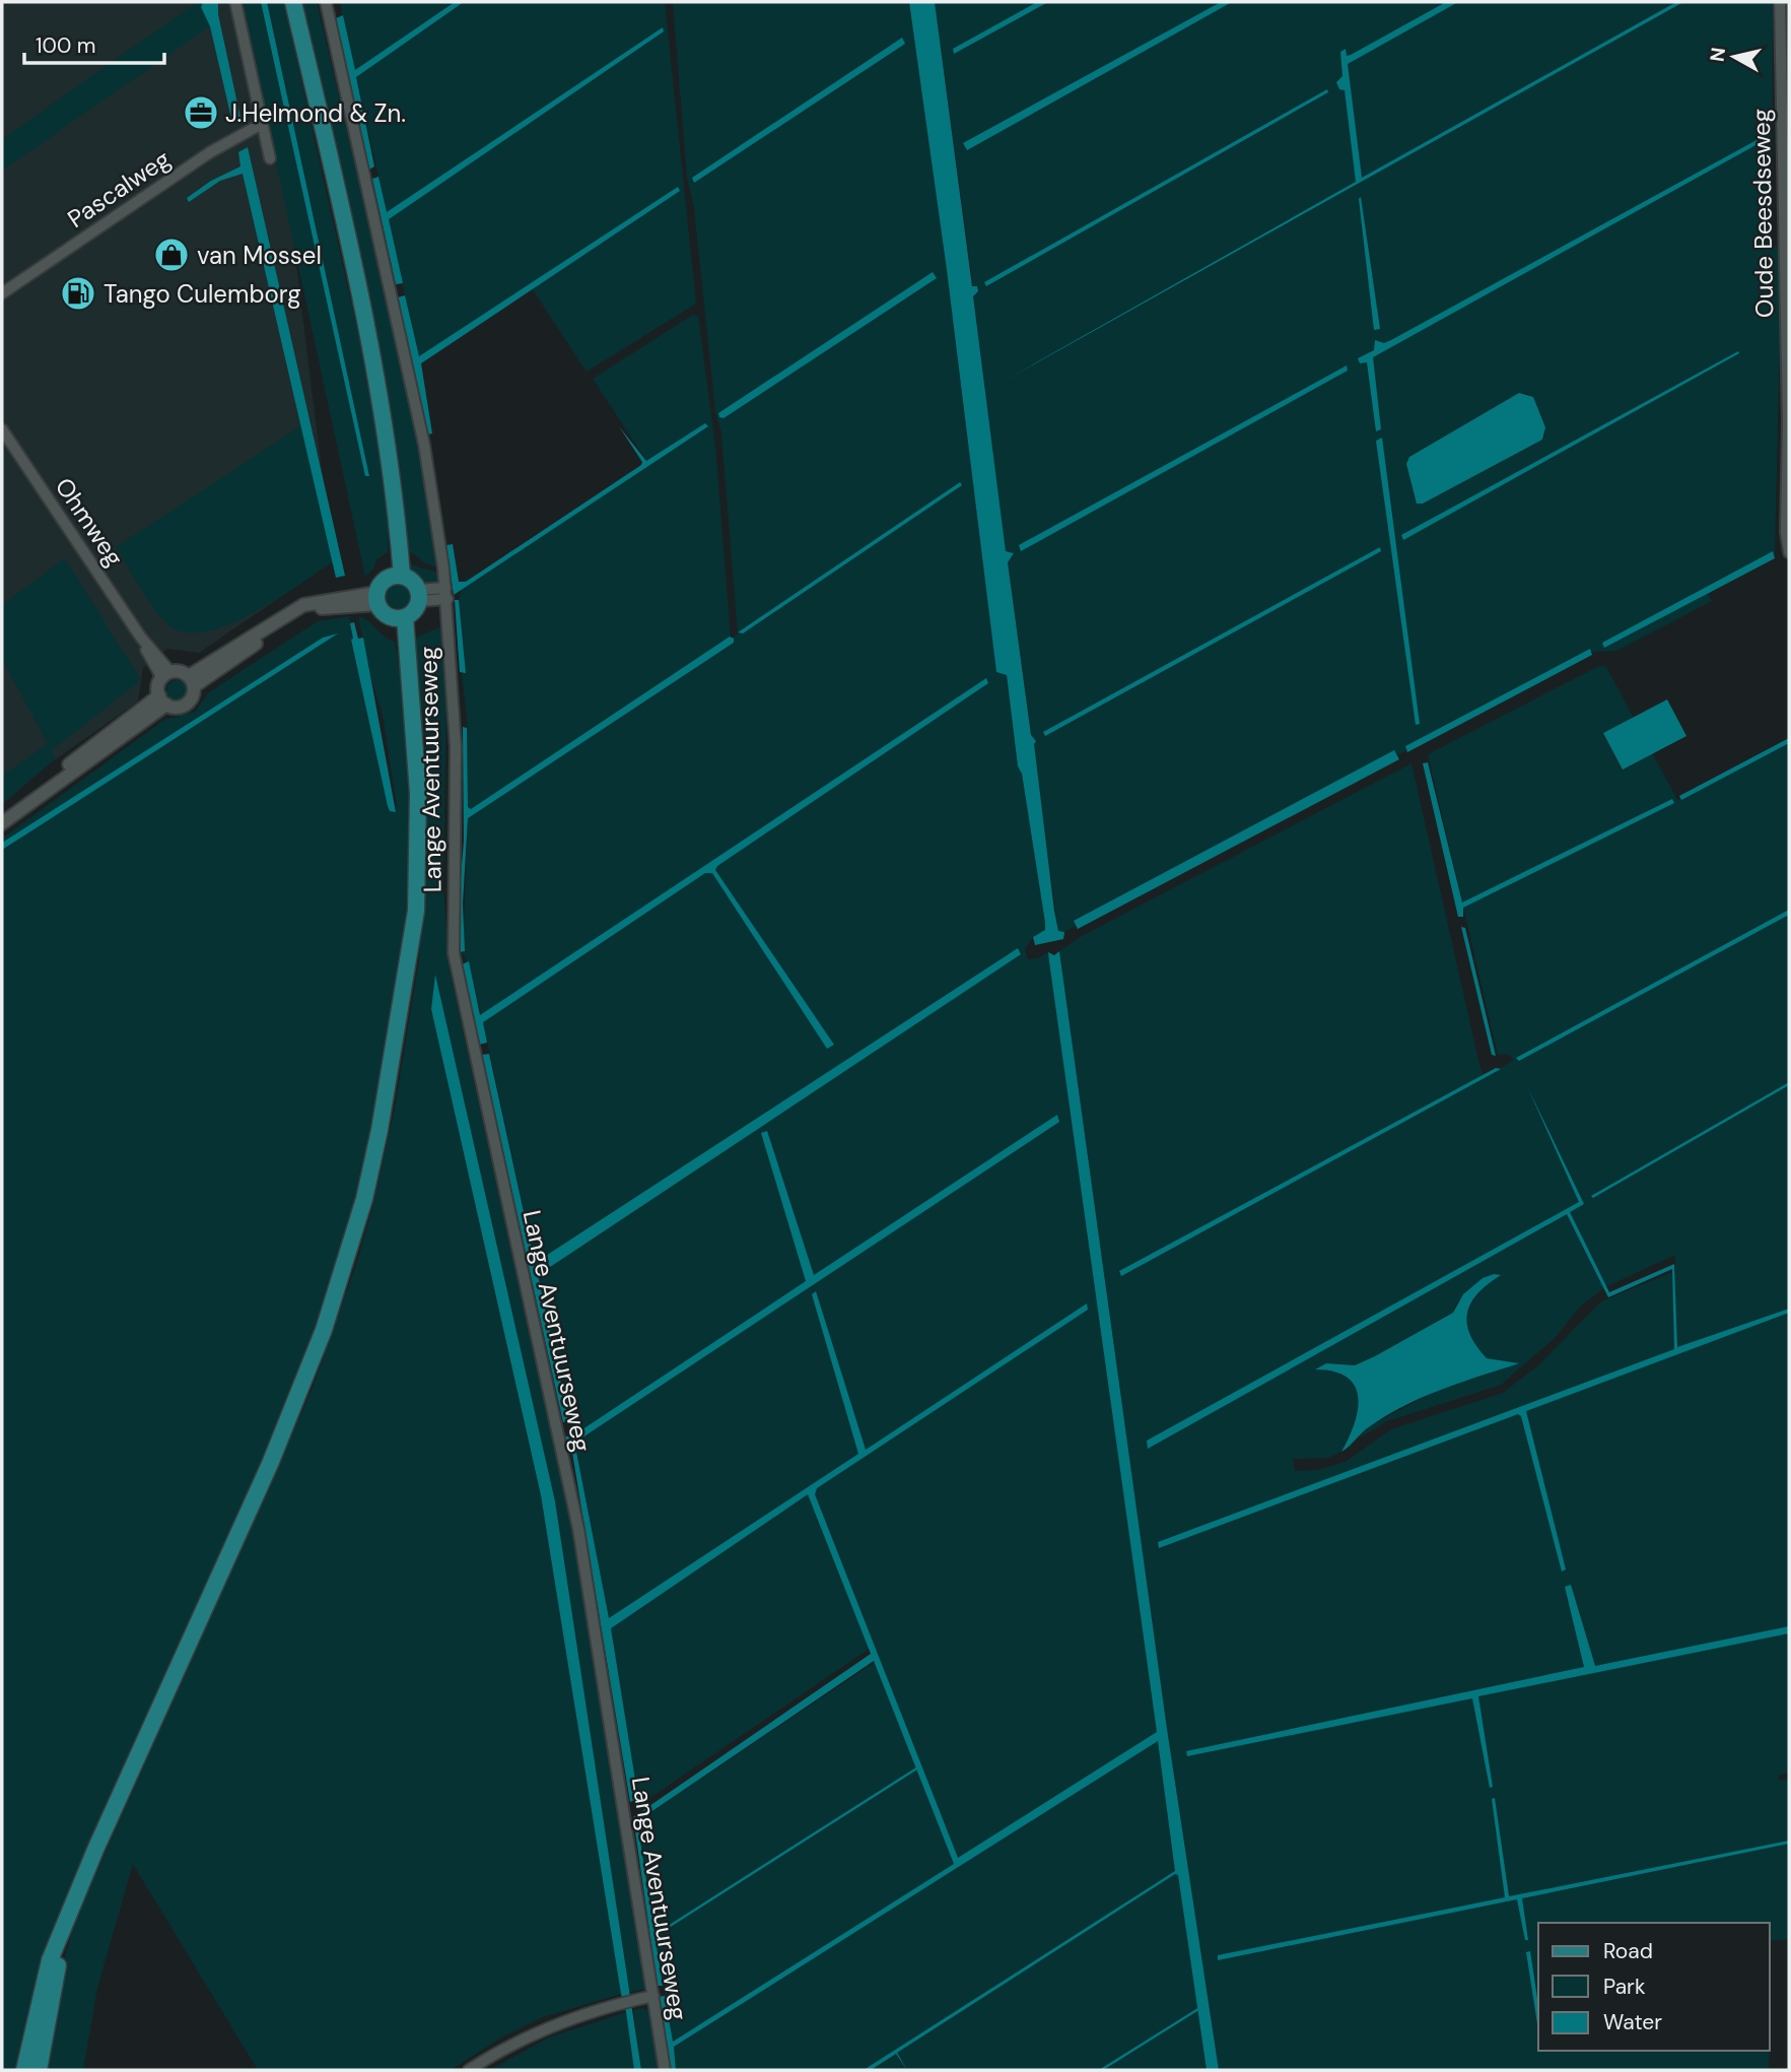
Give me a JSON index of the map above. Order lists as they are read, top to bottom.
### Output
{
  "streets": {
    "street": [
      "Pascalweg",
      "Oude Beesdseweg",
      "Ohmweg",
      "Lange Aventuurseweg"
    ]
  },
  "places": {
    "office": ["J.Helmond & Zn."],
    "shop": ["van Mossel"],
    "fuel station": ["Tango Culemborg"]
  },
  "legend": ["Road", "Park", "Water"],
  "scale_bar": "100 m",
  "north": "left"
}
